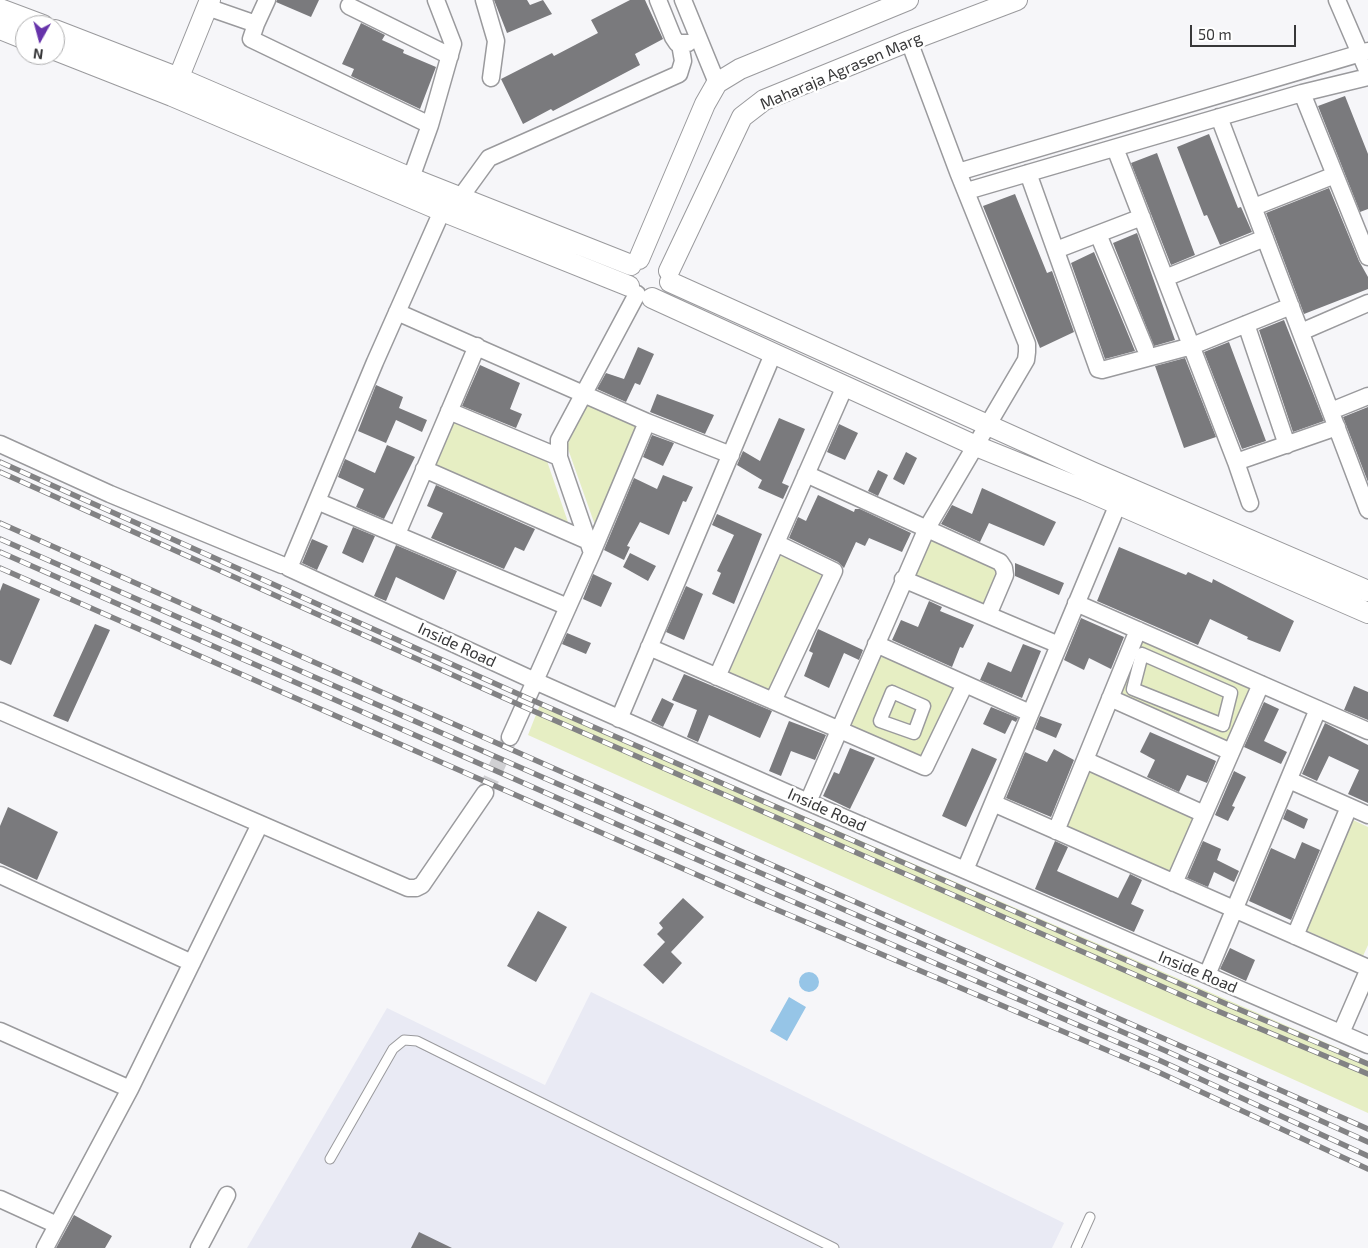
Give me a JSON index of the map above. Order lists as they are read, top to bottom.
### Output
{
  "streets": {
    "street": ["Maharaja Agrasen Marg", "Inside Road"]
  },
  "scale_bar": "50 m",
  "north": "bottom"
}
